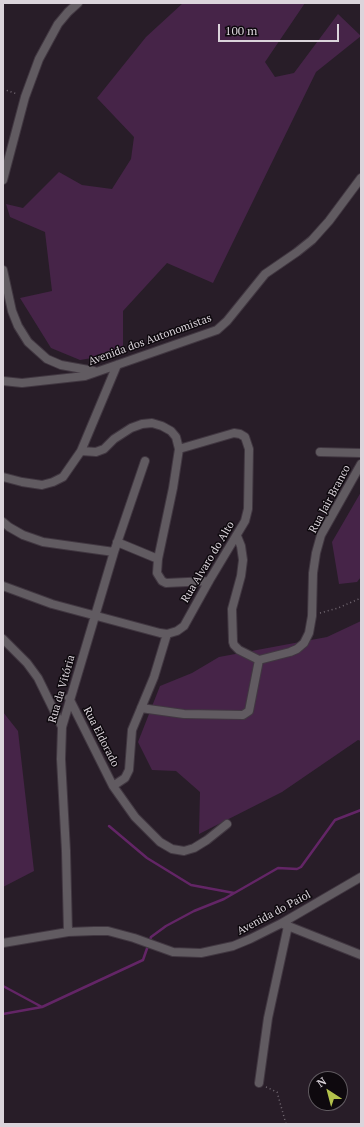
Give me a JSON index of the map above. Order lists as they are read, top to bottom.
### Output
{
  "streets": {
    "street": [
      "Avenida dos Autonomistas",
      "Rua Jair Branco",
      "Rua Alvaro do Alto",
      "Rua da Vitória",
      "Rua Eldorado",
      "Avenida do Paiol"
    ]
  },
  "crossings": [
    ["Rua da Vitória", "Rua Eldorado"],
    ["Rua da Vitória", "Avenida do Paiol"]
  ],
  "scale_bar": "100 m",
  "north": "top left"
}
